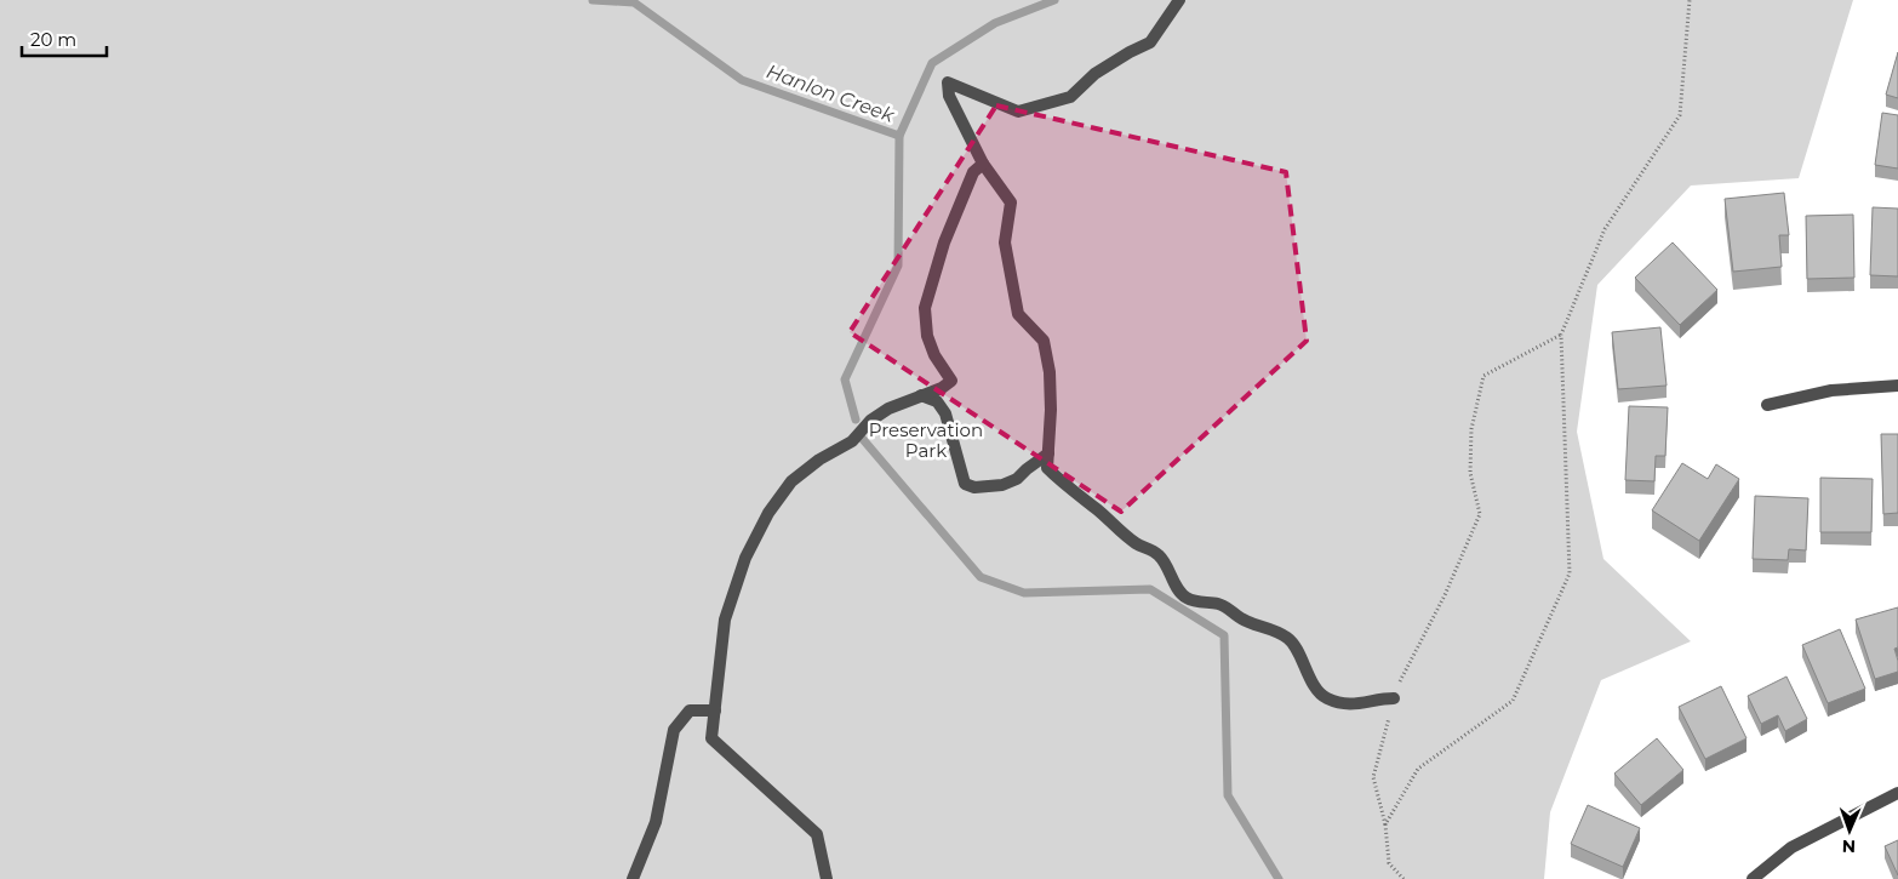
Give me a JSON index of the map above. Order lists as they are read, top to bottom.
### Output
{
  "water": ["Hanlon Creek"],
  "parks": ["Preservation Park"],
  "scale_bar": "20 m",
  "north": "bottom"
}
